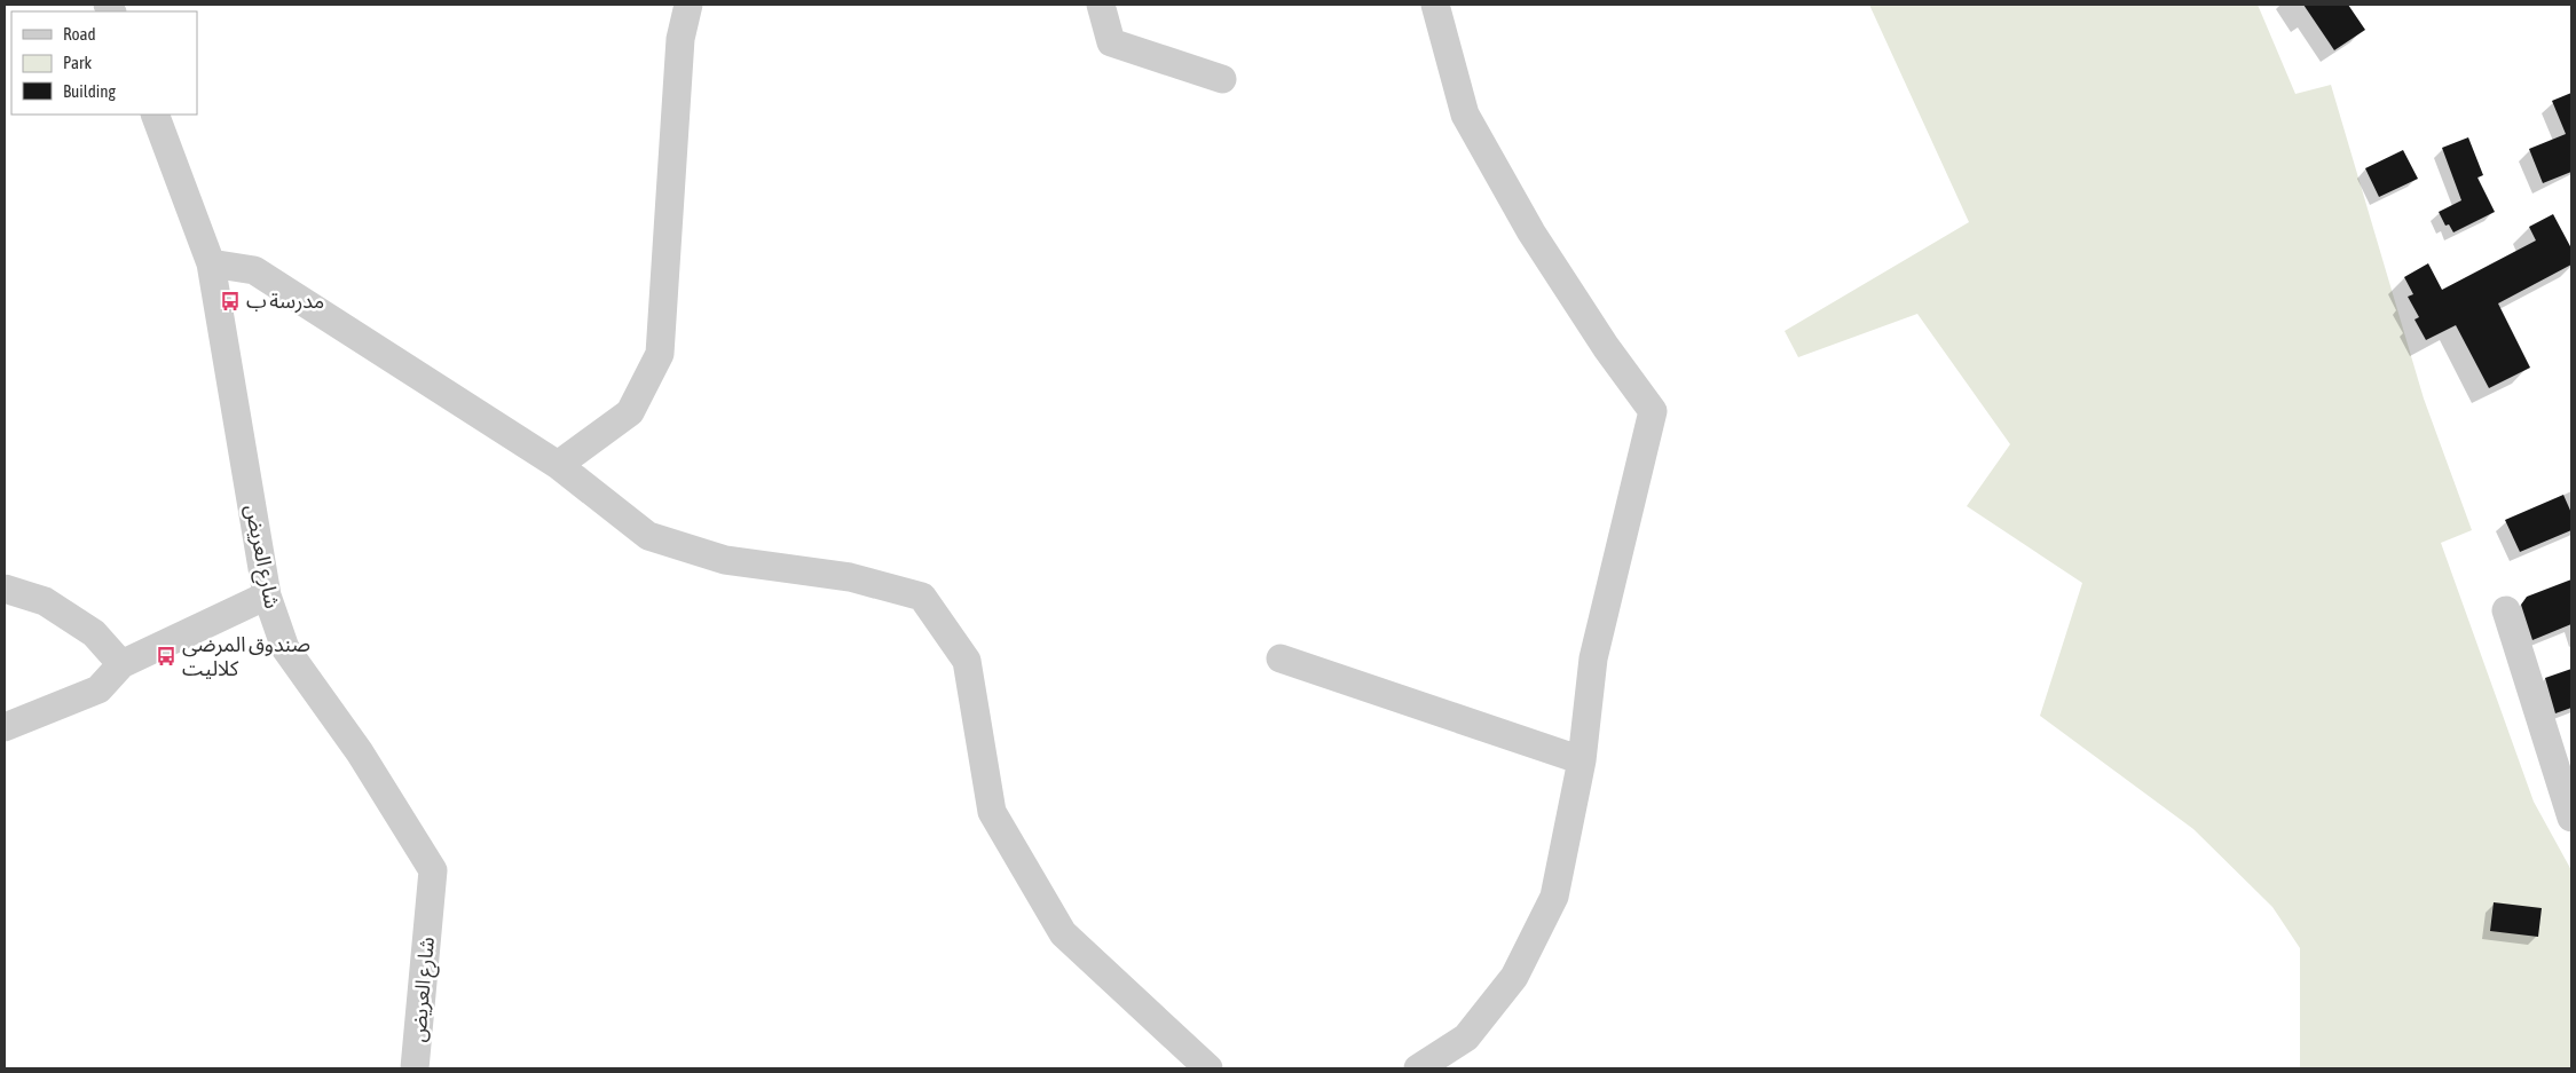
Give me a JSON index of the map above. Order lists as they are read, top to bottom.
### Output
{
  "streets": {
    "street": ["شارع العريض"]
  },
  "places": {
    "bus stop": ["مدرسة ب", "صندوق المرضى كلاليت"]
  },
  "legend": ["Road", "Park", "Building"]
}
